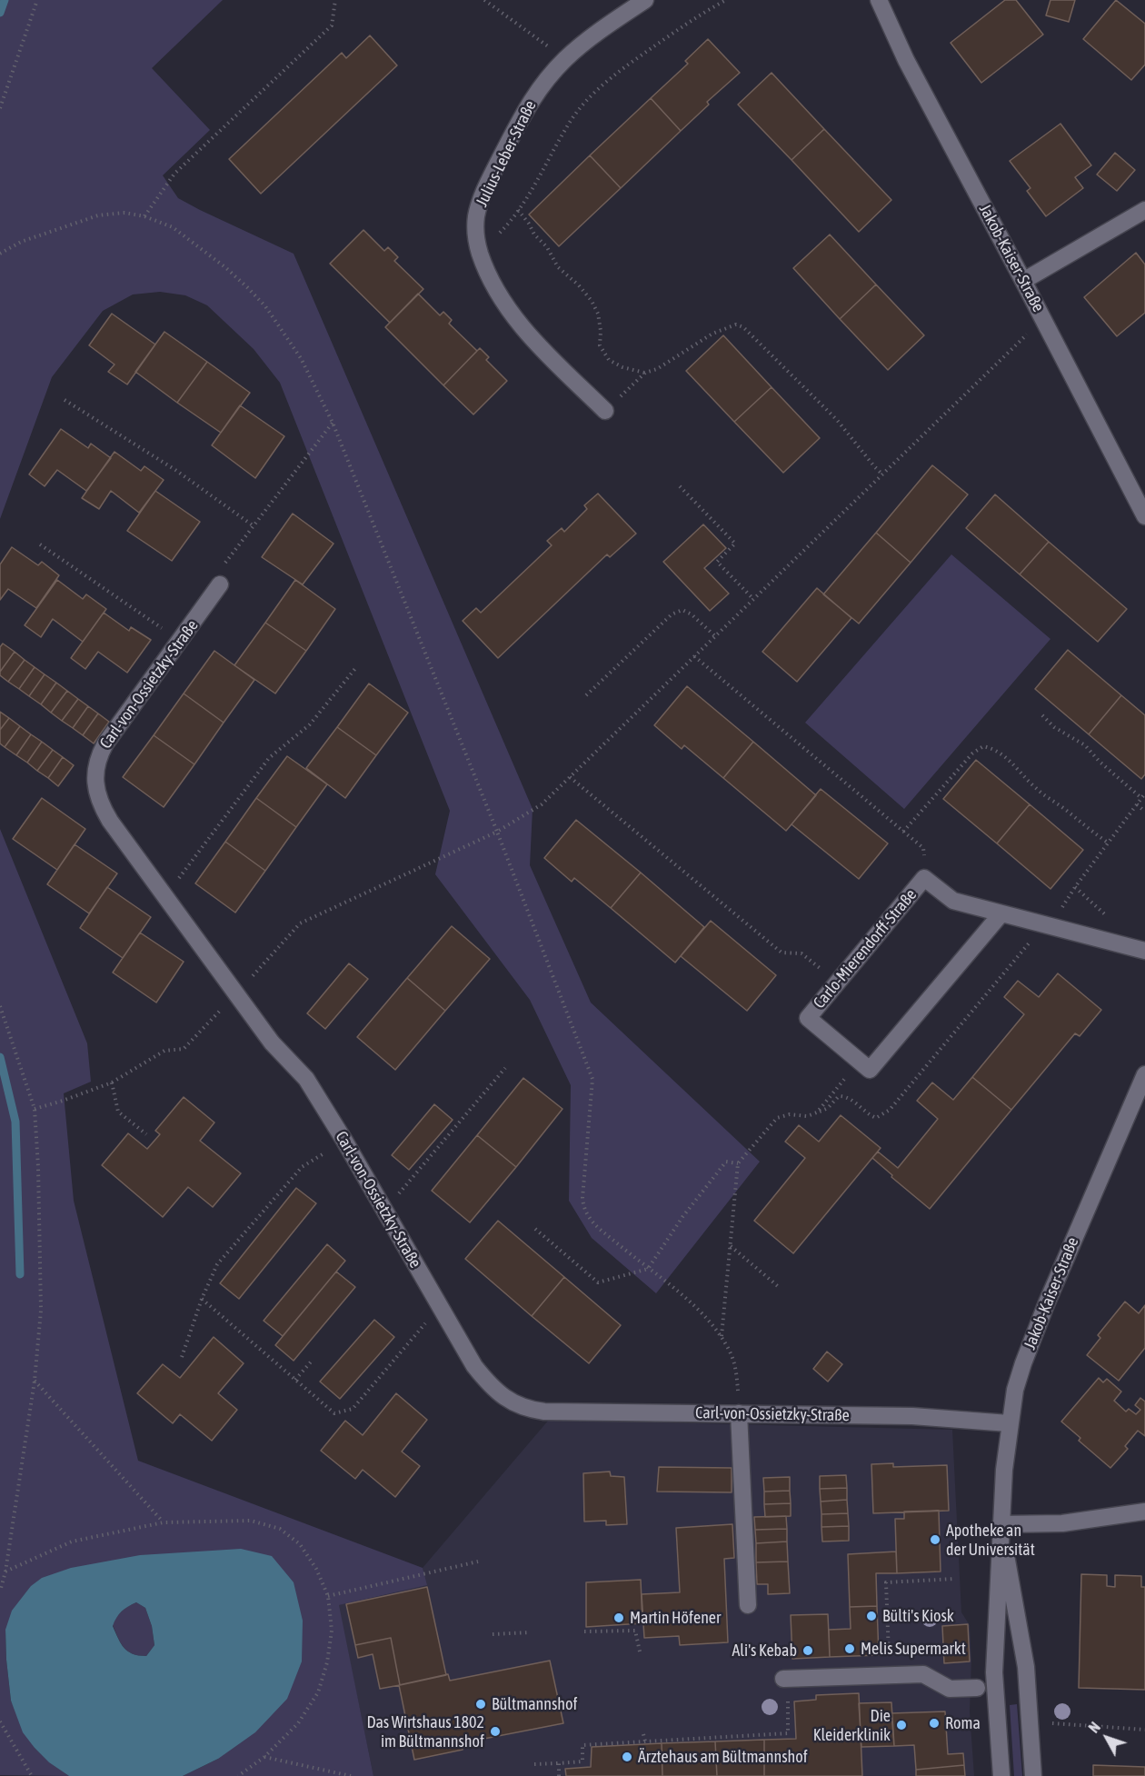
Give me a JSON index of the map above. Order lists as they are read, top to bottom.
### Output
{
  "streets": {
    "street": [
      "Julius-Leber-Straße",
      "Jakob-Kaiser-Straße",
      "Carl-von-Ossietzky-Straße",
      "Carlo-Mierendorff-Straße"
    ]
  },
  "crossings": [
    ["Jakob-Kaiser-Straße", "Carl-von-Ossietzky-Straße"]
  ],
  "places": [
    "Apotheke an der Universität",
    "Bülti's Kiosk",
    "Martin Höfener",
    "Melis Supermarkt",
    "Ali's Kebab",
    "Bültmannshof",
    "Roma",
    "Die Kleiderklinik",
    "Das Wirtshaus 1802 im Bültmannshof",
    "Ärztehaus am Bültmannshof"
  ],
  "north": "top left"
}
